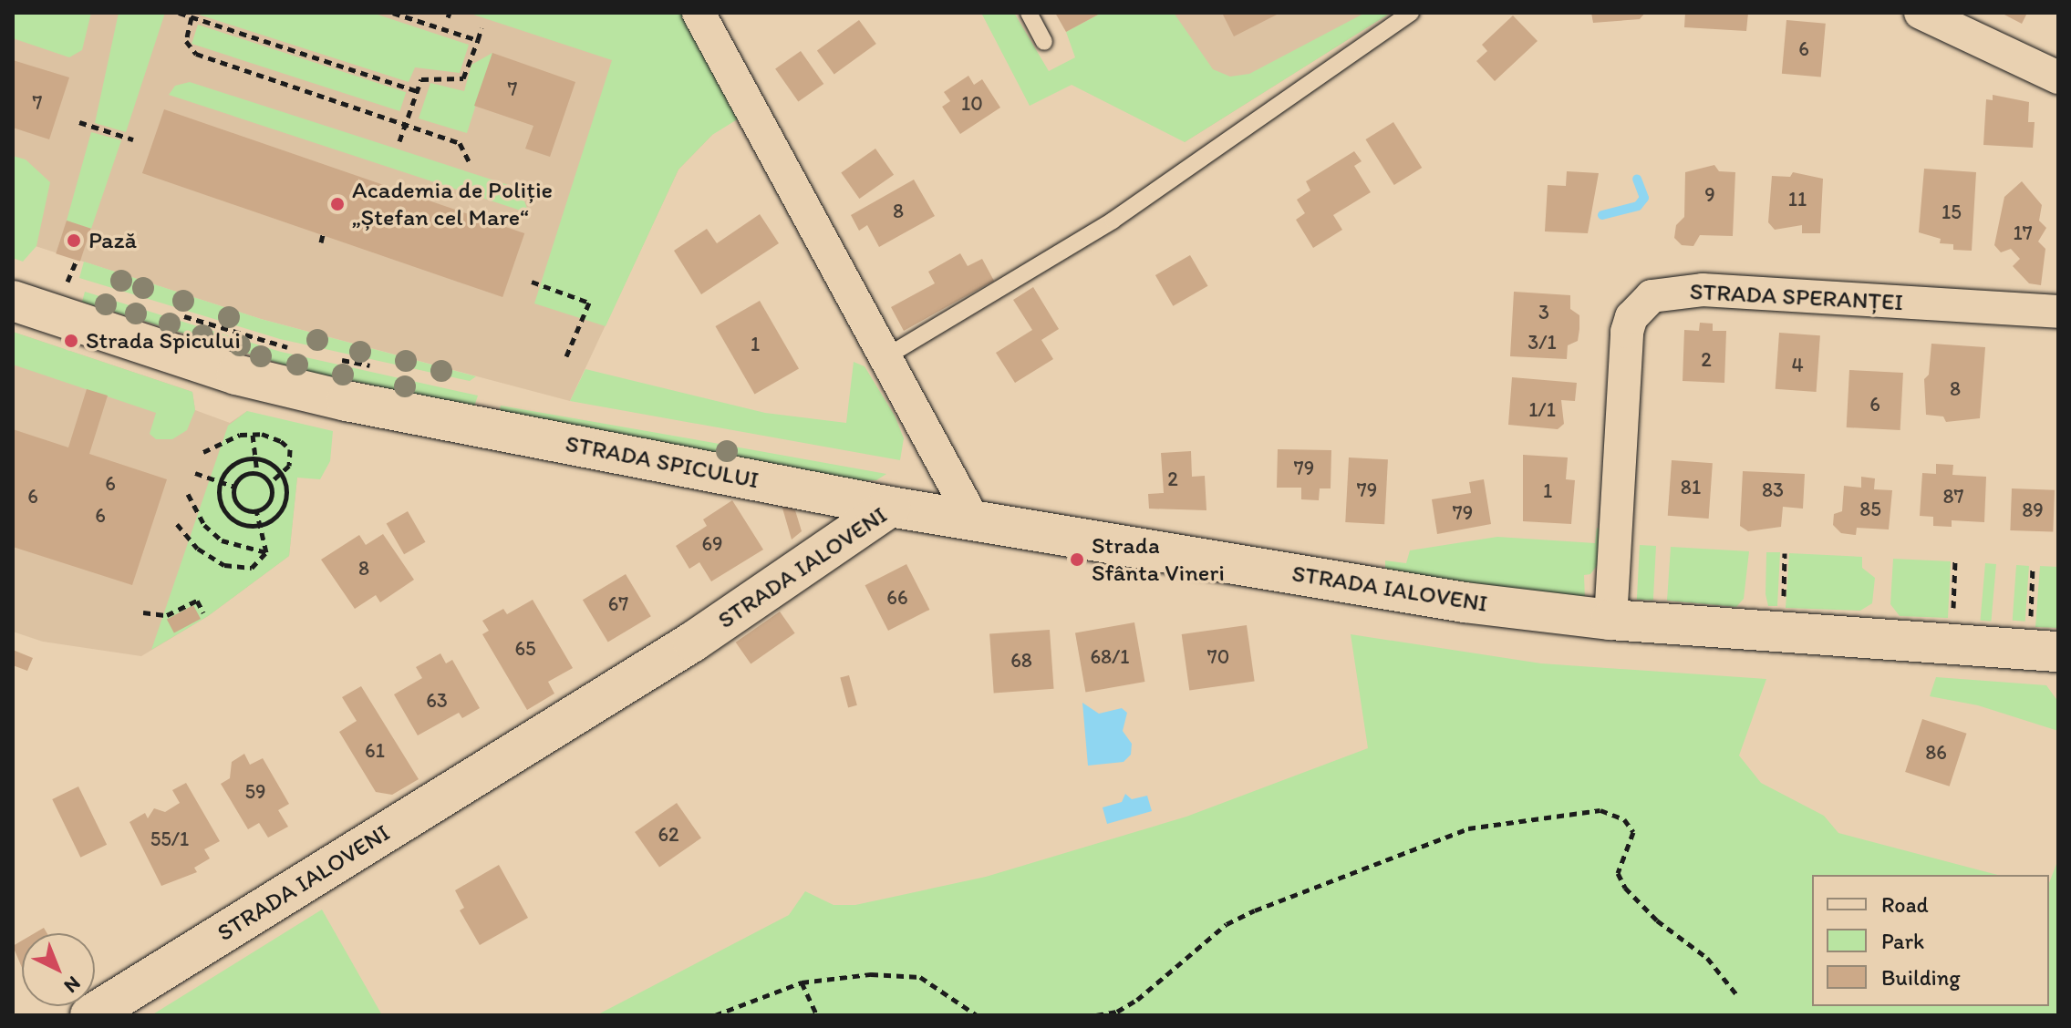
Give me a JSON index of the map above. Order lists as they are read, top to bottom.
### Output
{
  "streets": {
    "street": ["STRADA SPERANȚEI", "STRADA SPICULUI", "STRADA IALOVENI"]
  },
  "crossings": [
    ["STRADA SPERANȚEI", "STRADA IALOVENI"],
    ["STRADA SPICULUI", "STRADA IALOVENI"]
  ],
  "places": [
    "Academia de Poliție „Ștefan cel Mare“",
    "Pază",
    "Strada Spicului",
    "Strada Sfânta Vineri"
  ],
  "house_numbers": [
    "6",
    "7",
    "7",
    "10",
    "9",
    "11",
    "8",
    "15",
    "17",
    "3",
    "3/1",
    "1",
    "2",
    "4",
    "8",
    "6",
    "1/1",
    "79",
    "2",
    "6",
    "81",
    "79",
    "83",
    "1",
    "6",
    "87",
    "85",
    "89",
    "79",
    "6",
    "69",
    "8",
    "66",
    "67",
    "65",
    "68/1",
    "70",
    "68",
    "63",
    "61",
    "86",
    "59",
    "62",
    "55/1"
  ],
  "legend": ["Road", "Park", "Building"],
  "north": "bottom right"
}
